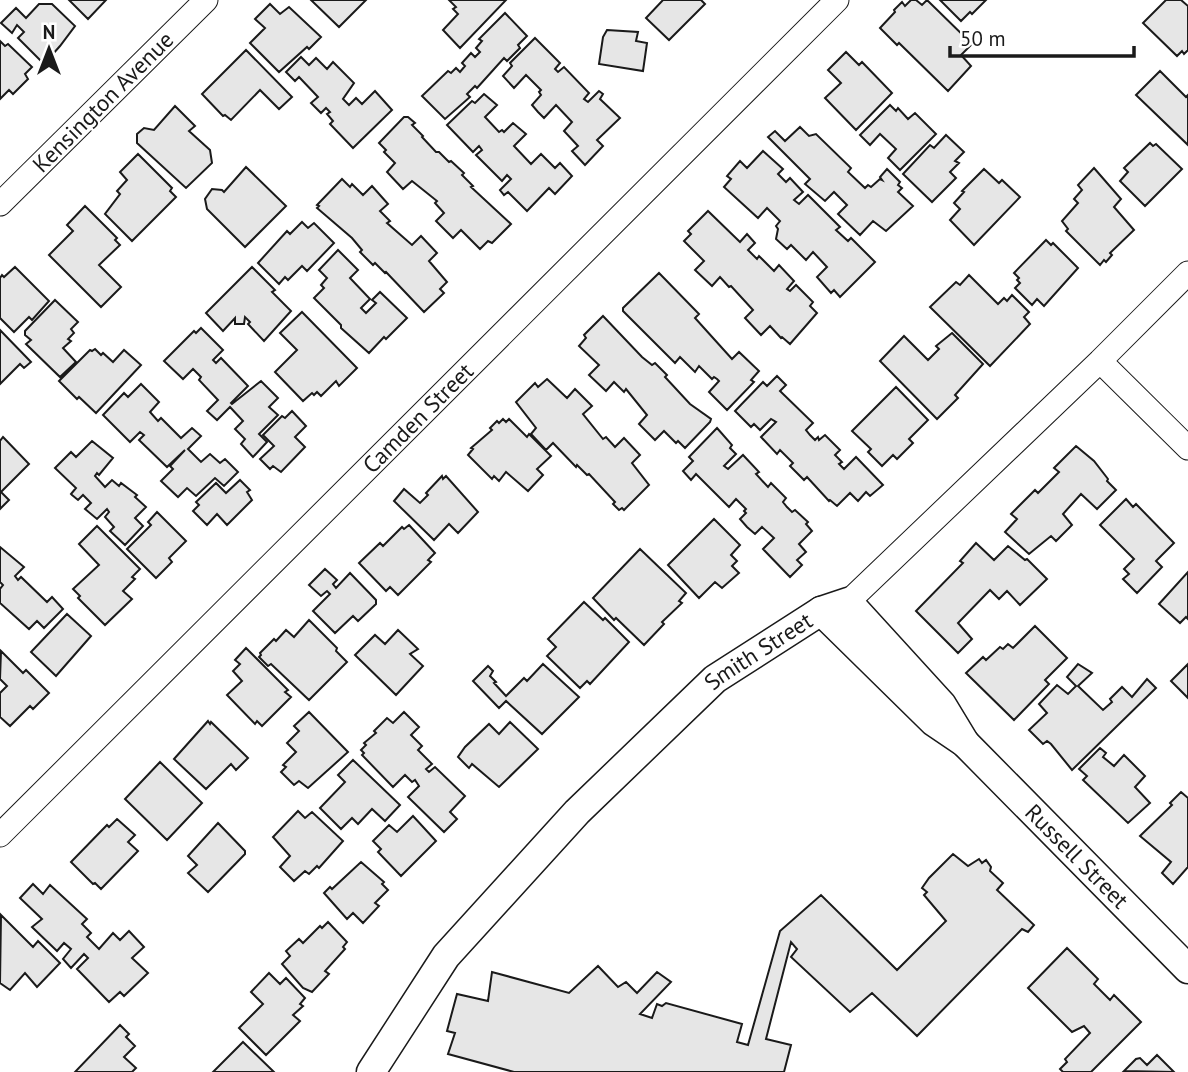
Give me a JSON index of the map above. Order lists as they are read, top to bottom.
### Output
{
  "streets": {
    "street": [
      "Kensington Avenue",
      "Camden Street",
      "Smith Street",
      "Russell Street"
    ]
  },
  "crossings": [
    ["Smith Street", "Russell Street"]
  ],
  "scale_bar": "50 m",
  "north": "top"
}
